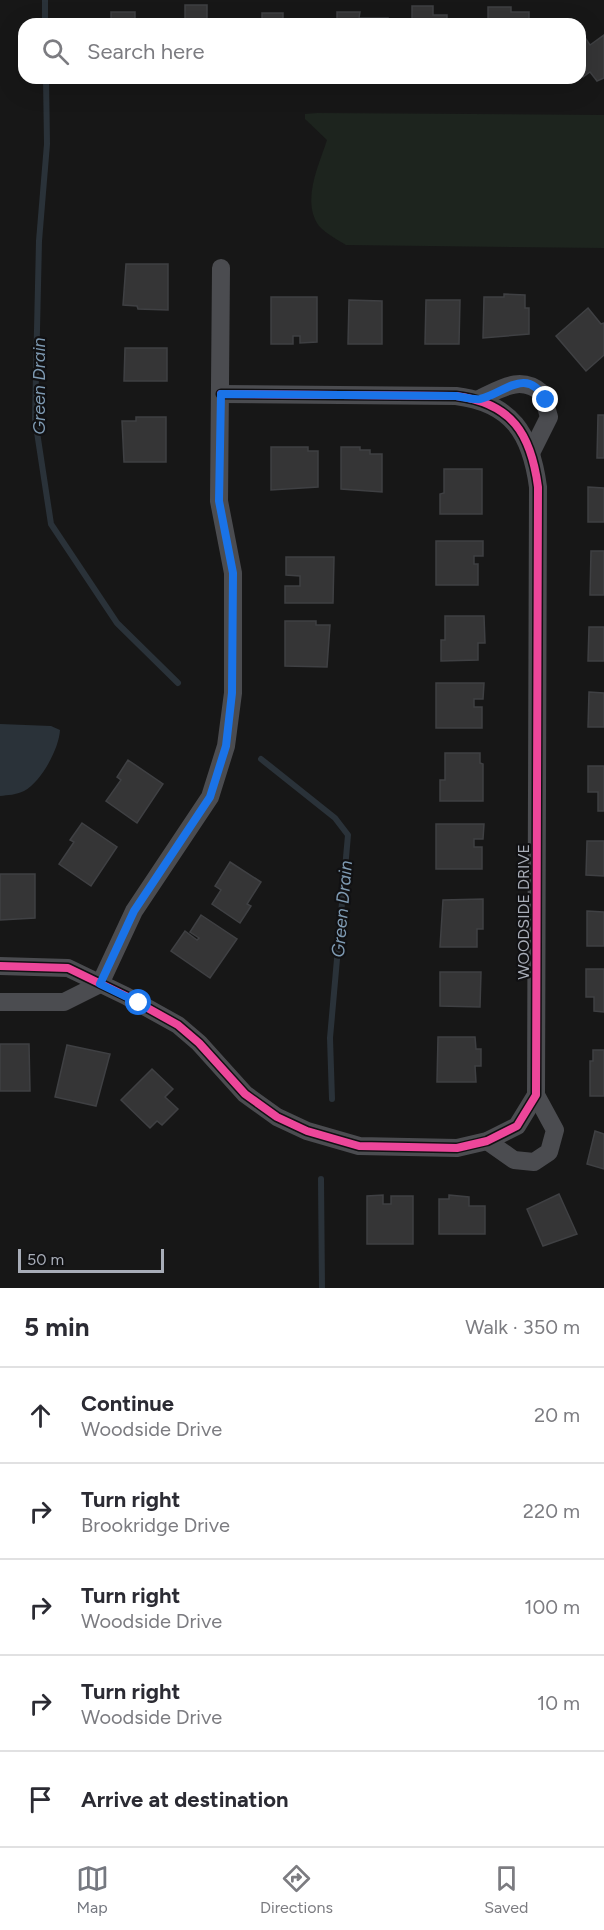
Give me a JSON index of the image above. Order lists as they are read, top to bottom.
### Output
{
  "streets": {
    "street": ["WOODSIDE DRIVE"]
  },
  "water": ["Green Drain"],
  "scale_bar": "50 m",
  "page": {
    "search": "Search here",
    "scale": "50 m",
    "heading": ["5 min", "Walk · 350 m"],
    "list": [
      ["Continue", "Woodside Drive", "20 m"],
      ["Turn right", "Brookridge Drive", "220 m"],
      ["Turn right", "Woodside Drive", "100 m"],
      ["Turn right", "Woodside Drive", "10 m"],
      "Arrive at destination"
    ],
    "nav": ["Map", "Directions", "Saved"]
  }
}
